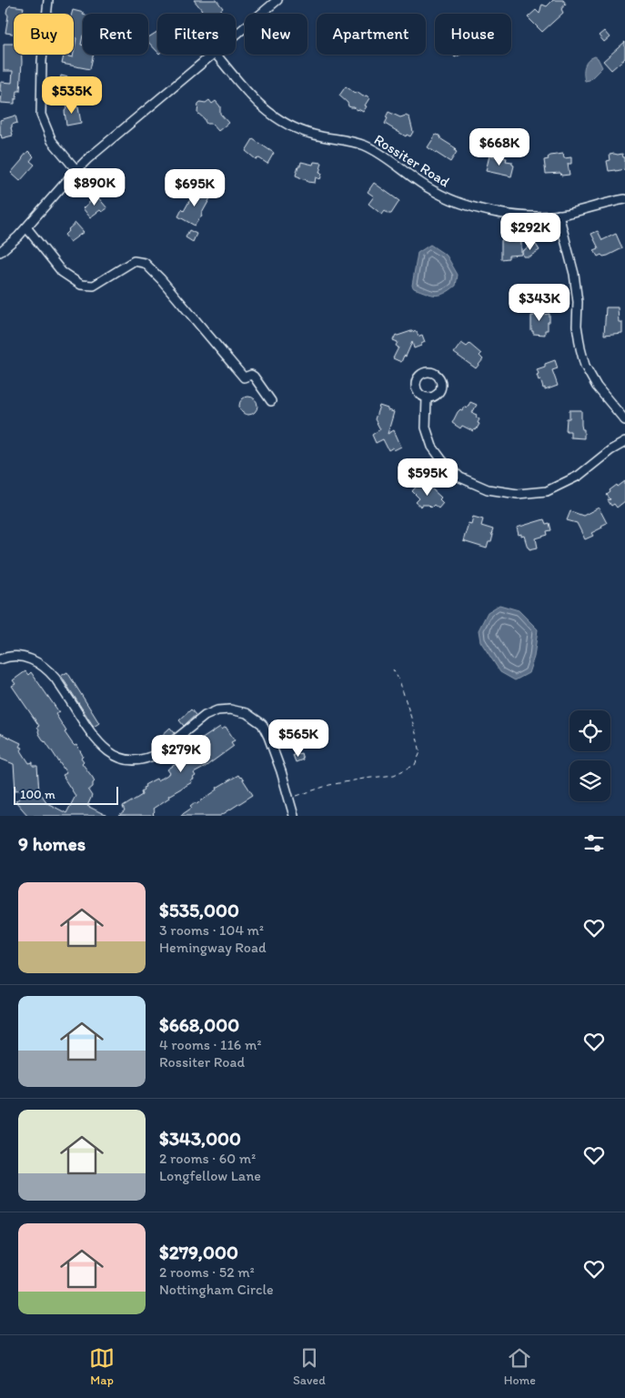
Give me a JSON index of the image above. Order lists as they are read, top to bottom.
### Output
{
  "streets": {
    "street": ["Rossiter Road"]
  },
  "scale_bar": "100 m",
  "page": {
    "chip": [
      "Buy",
      "Rent",
      "Filters",
      "New",
      "Apartment",
      "House"
    ],
    "price": [
      "$535K",
      "$668K",
      "$890K",
      "$695K",
      "$292K",
      "$343K",
      "$595K",
      "$565K",
      "$279K"
    ],
    "scale": "100 m",
    "heading": "9 homes",
    "list": [
      {
        "name": "$535,000",
        "note": "3 rooms · 104 m² · Hemingway Road"
      },
      {
        "name": "$668,000",
        "note": "4 rooms · 116 m² · Rossiter Road"
      },
      {
        "name": "$343,000",
        "note": "2 rooms · 60 m² · Longfellow Lane"
      },
      {
        "name": "$279,000",
        "note": "2 rooms · 52 m² · Nottingham Circle"
      }
    ],
    "tabs": ["Map", "Saved", "Home"]
  }
}
